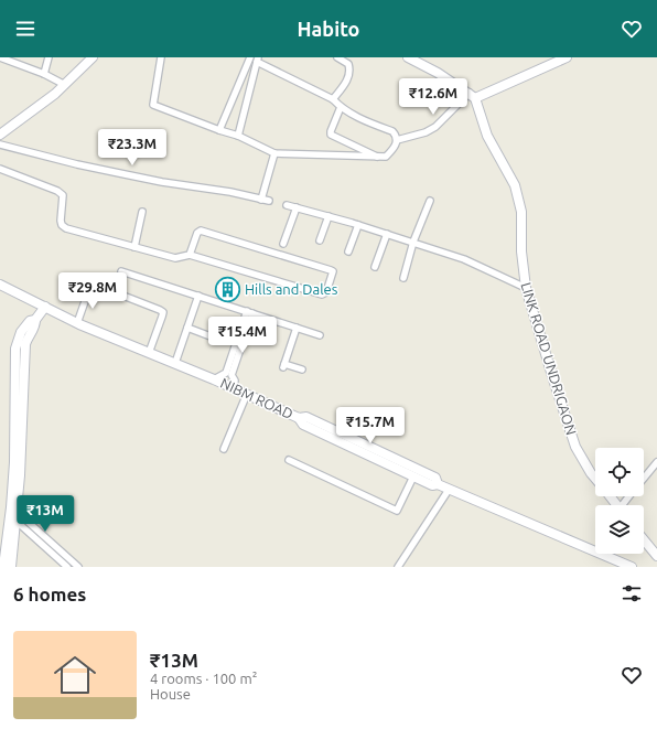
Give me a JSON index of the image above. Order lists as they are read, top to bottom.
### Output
{
  "streets": {
    "main road": ["LINK ROAD UNDRIGAON", "NIBM ROAD"]
  },
  "places": {
    "building": ["Hills and Dales"]
  },
  "page": {
    "header": "Habito",
    "price": [
      "₹12.6M",
      "₹23.3M",
      "₹29.8M",
      "₹15.4M",
      "₹15.7M",
      "₹13M"
    ],
    "heading": "6 homes",
    "list": [
      {
        "name": "₹13M",
        "note": "4 rooms · 100 m² · House"
      }
    ]
  }
}
